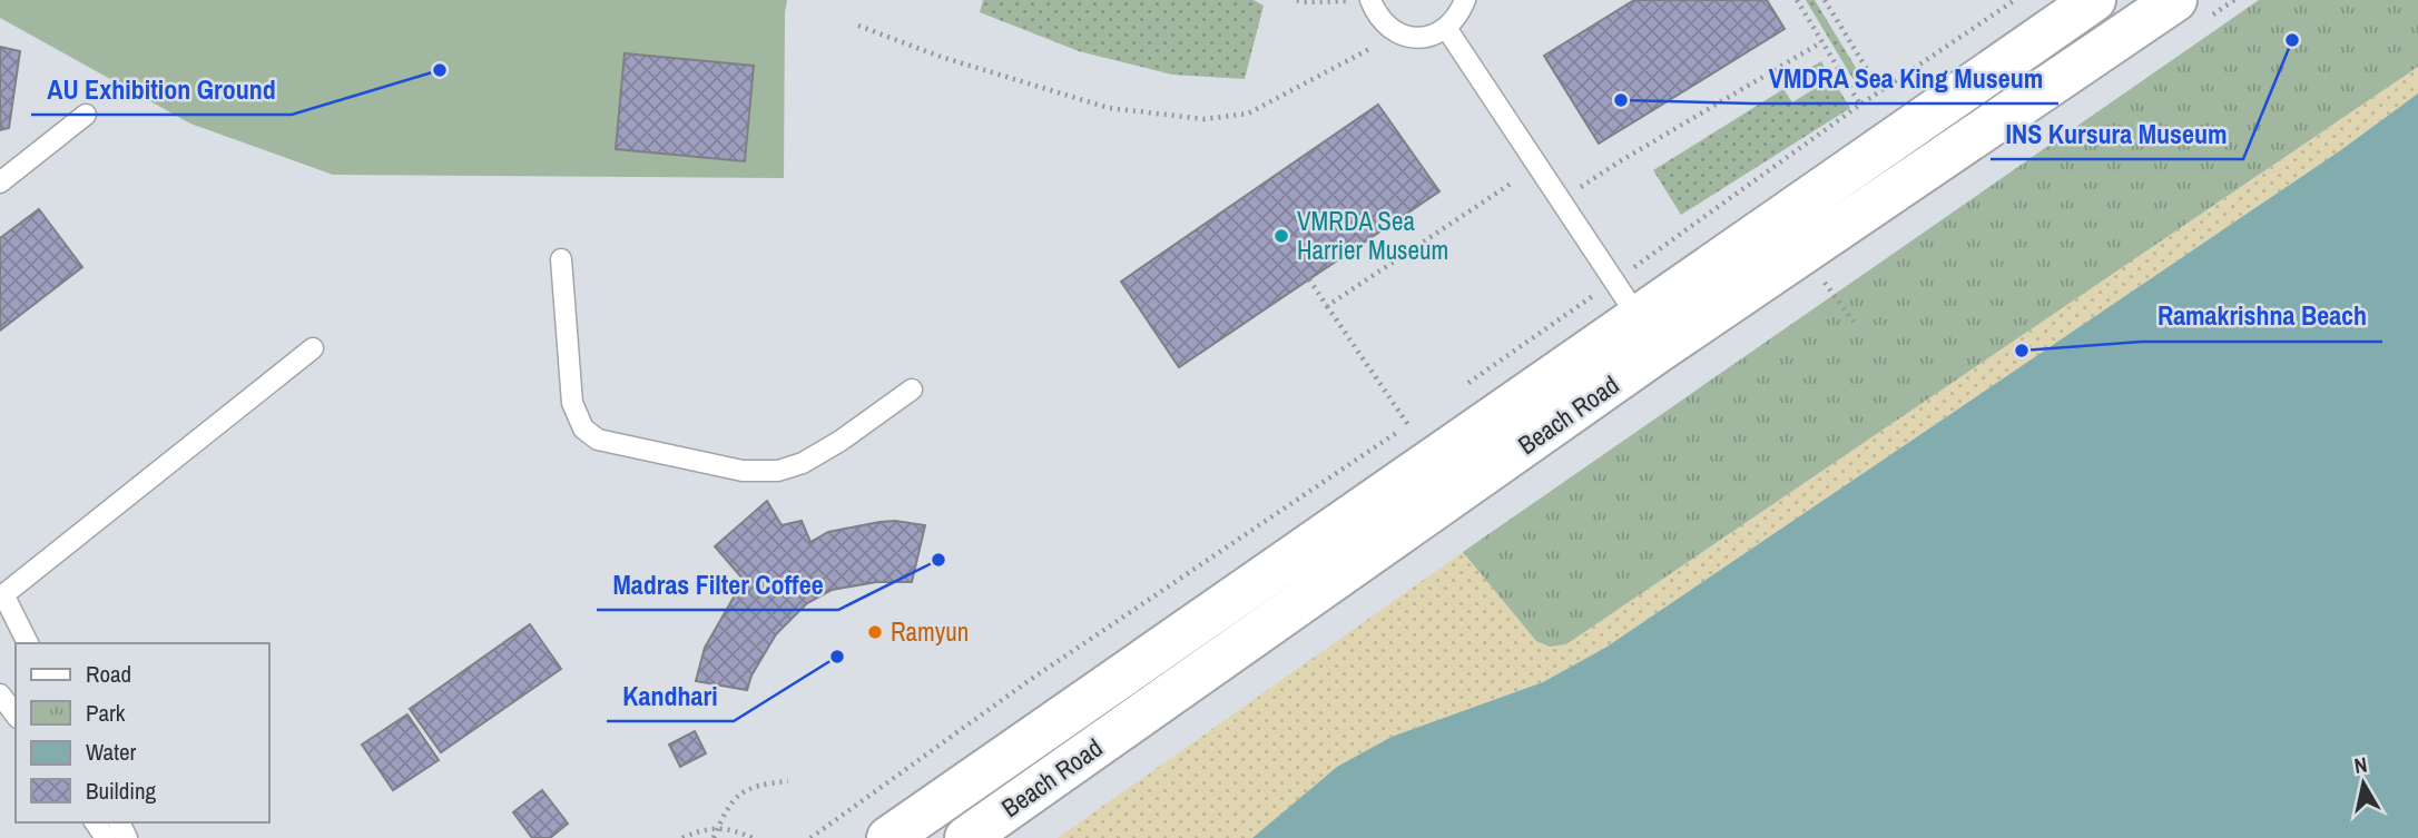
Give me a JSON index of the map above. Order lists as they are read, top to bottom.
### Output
{
  "streets": {
    "main road": ["Beach Road"]
  },
  "places": [
    "INS Kursura Museum",
    "AU Exhibition Ground",
    "VMDRA Sea King Museum",
    "VMRDA Sea Harrier Museum",
    "Ramakrishna Beach",
    "Madras Filter Coffee",
    "Ramyun",
    "Kandhari"
  ],
  "legend": [
    "Road",
    "Park",
    "Water",
    "Building"
  ],
  "north": "top"
}
